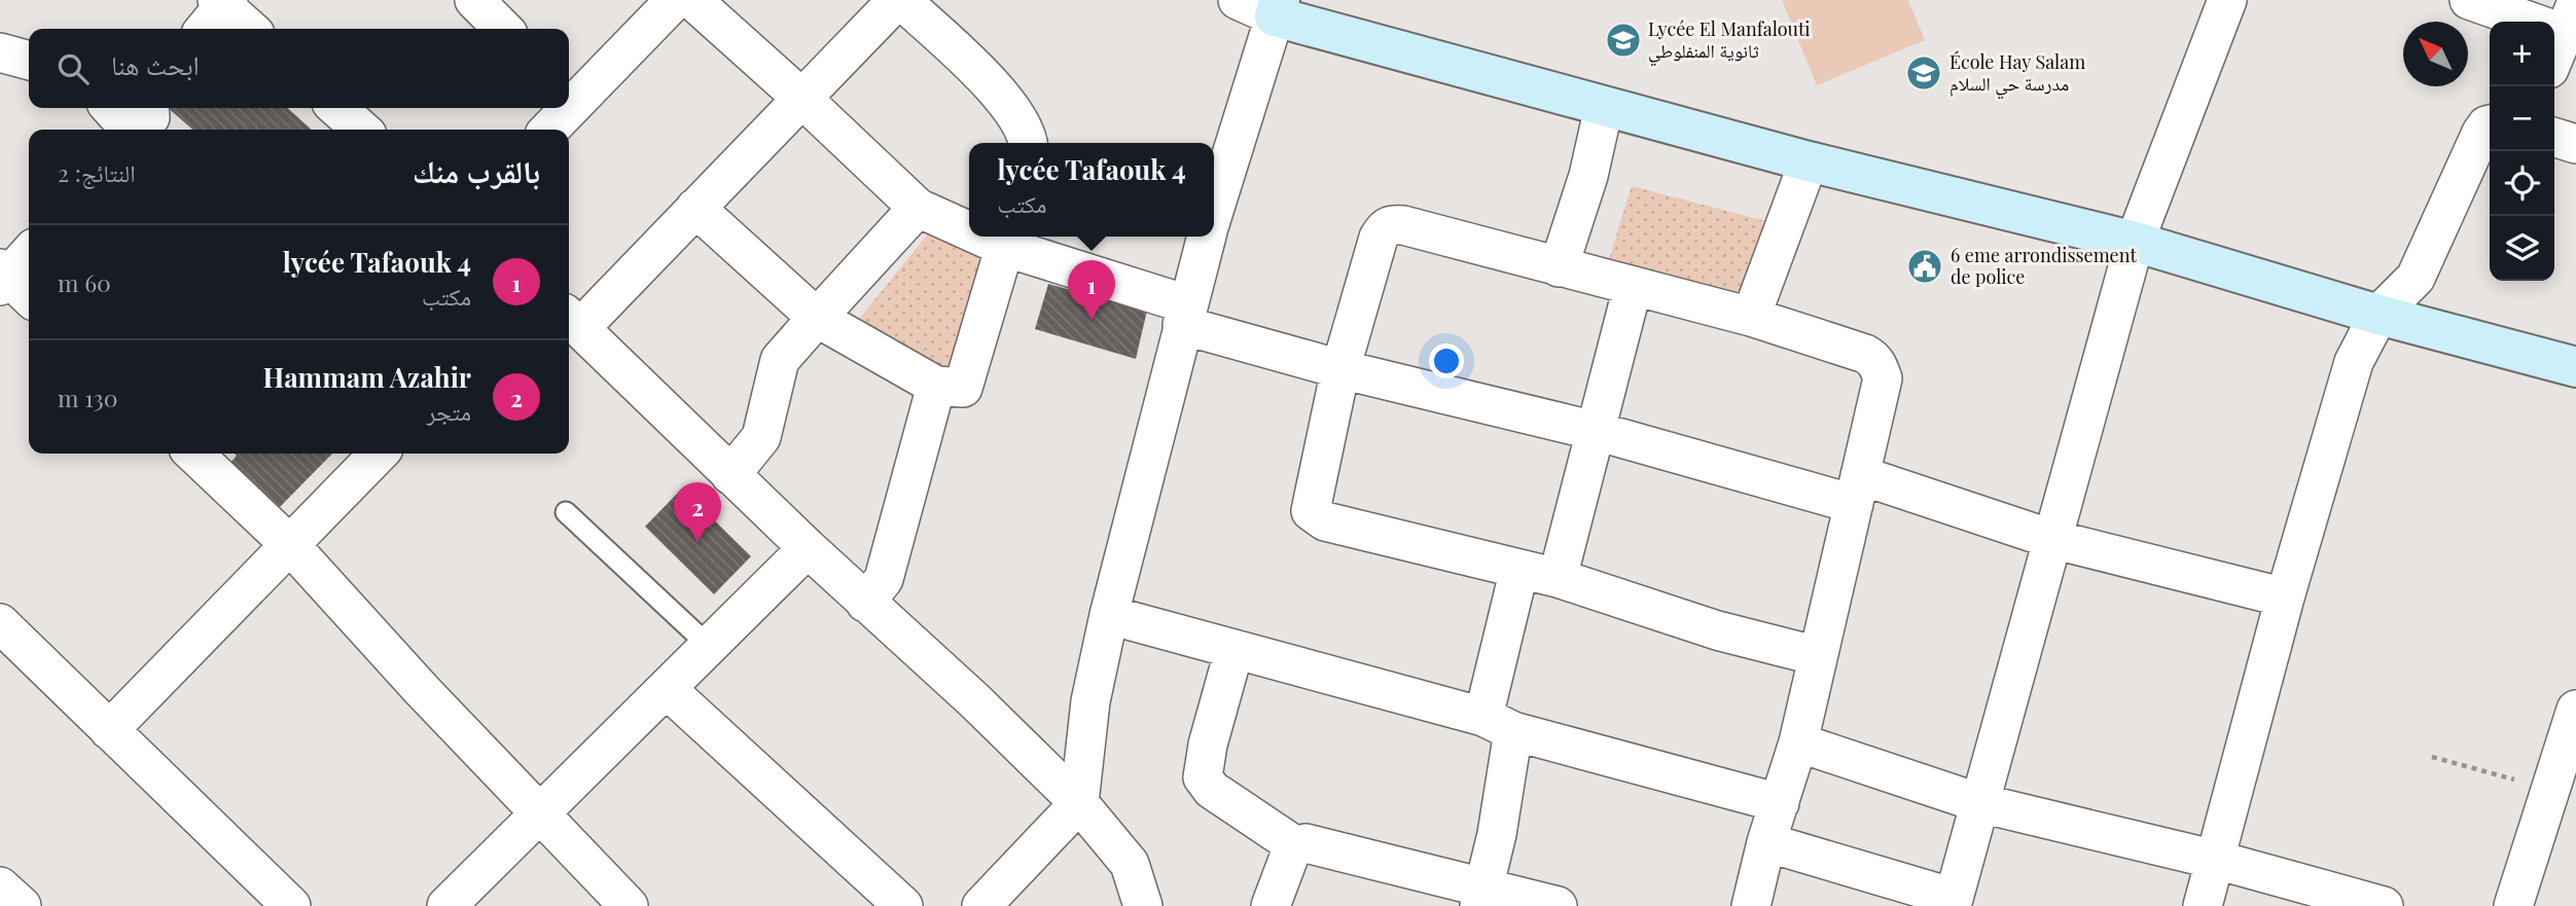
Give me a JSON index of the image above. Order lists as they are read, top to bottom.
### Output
{
  "places": {
    "school or university": ["Lycée El Manfalouti ثانوية المنفلوطي", "École Hay Salam مدرسة حي السلام"],
    "public building": ["6 eme arrondissement de police"]
  },
  "north": "top left",
  "page": {
    "map_buttons": ["+", "−"],
    "search": "ابحث هنا",
    "heading": ["بالقرب منك", "النتائج: 2"],
    "popup": ["lycée Tafaouk 4", "مكتب"],
    "list": [
      {
        "mark": "1",
        "name": "lycée Tafaouk 4",
        "note": "مكتب",
        "value": "60 m"
      },
      {
        "mark": "2",
        "name": "Hammam Azahir",
        "note": "متجر",
        "value": "130 m"
      }
    ],
    "pins": ["1", "2"]
  }
}
